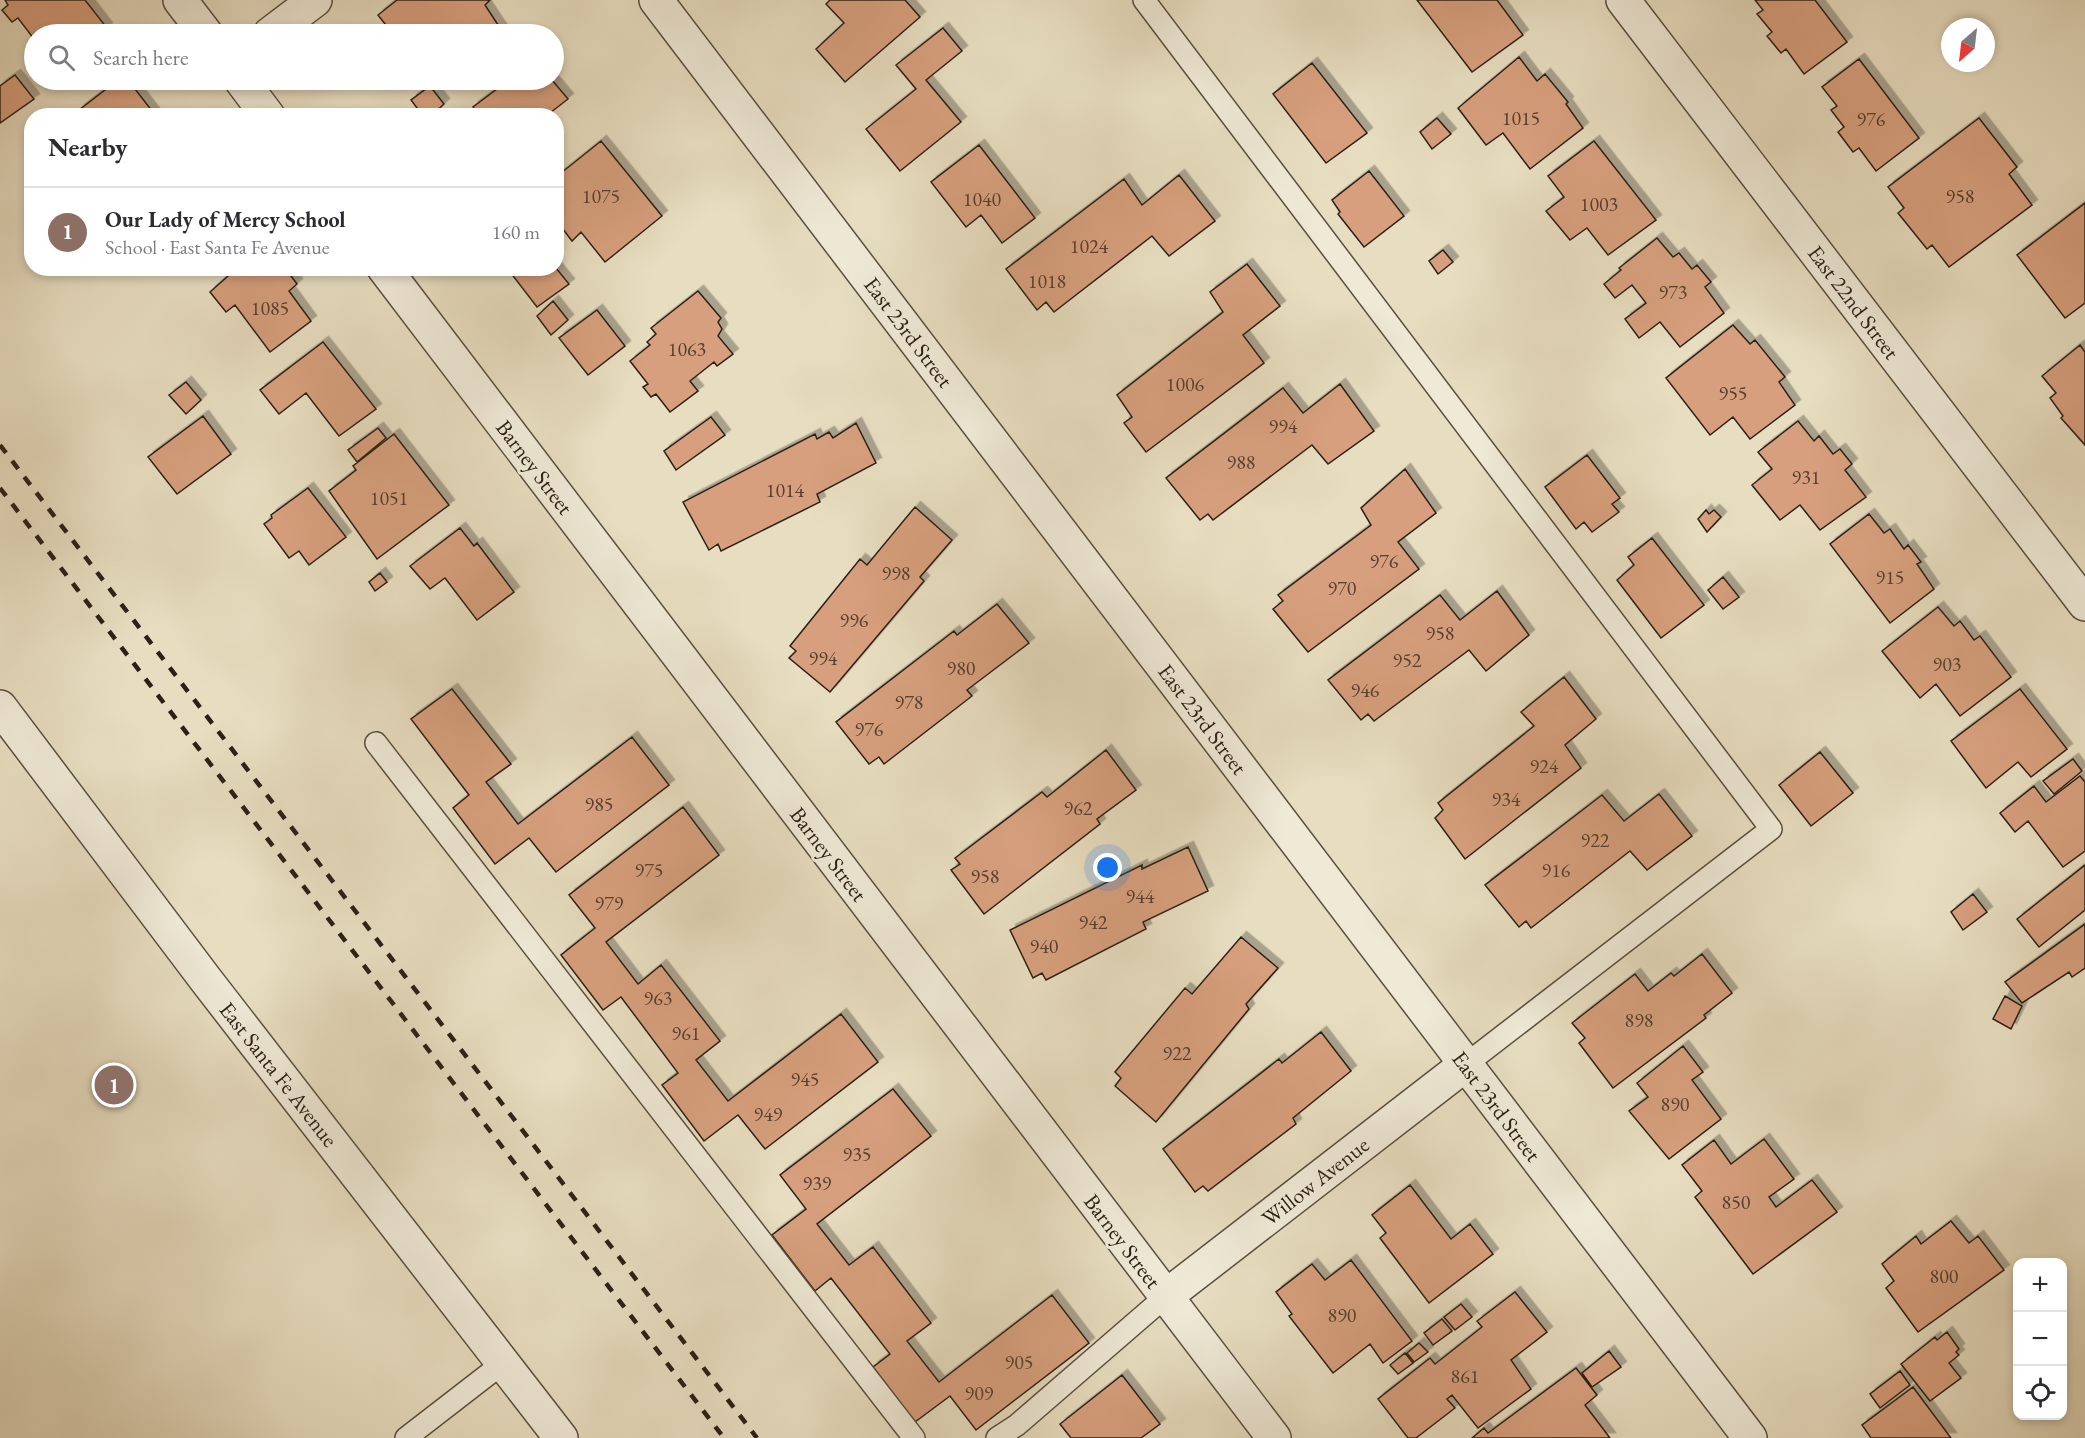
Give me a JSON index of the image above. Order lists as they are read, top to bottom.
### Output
{
  "streets": {
    "street": [
      "East 22nd Street",
      "East 23rd Street",
      "Barney Street",
      "East Santa Fe Avenue",
      "Willow Avenue"
    ]
  },
  "crossings": [
    ["East 23rd Street", "Willow Avenue"],
    ["Barney Street", "Willow Avenue"]
  ],
  "house_numbers": [
    "1015",
    "976",
    "1075",
    "958",
    "1040",
    "1003",
    "1024",
    "1018",
    "973",
    "1085",
    "1063",
    "1006",
    "955",
    "994",
    "988",
    "931",
    "1014",
    "1051",
    "976",
    "998",
    "915",
    "970",
    "996",
    "958",
    "994",
    "952",
    "903",
    "980",
    "946",
    "978",
    "976",
    "924",
    "934",
    "985",
    "962",
    "922",
    "975",
    "916",
    "958",
    "944",
    "979",
    "942",
    "940",
    "963",
    "898",
    "961",
    "922",
    "945",
    "890",
    "949",
    "935",
    "939",
    "850",
    "800",
    "890",
    "905",
    "861",
    "909"
  ],
  "north": "bottom left",
  "page": {
    "search": "Search here",
    "heading": "Nearby",
    "list": [
      {
        "mark": "1",
        "name": "Our Lady of Mercy School",
        "note": "School · East Santa Fe Avenue",
        "value": "160 m"
      }
    ],
    "pins": "1",
    "map_buttons": ["+", "−"]
  }
}
